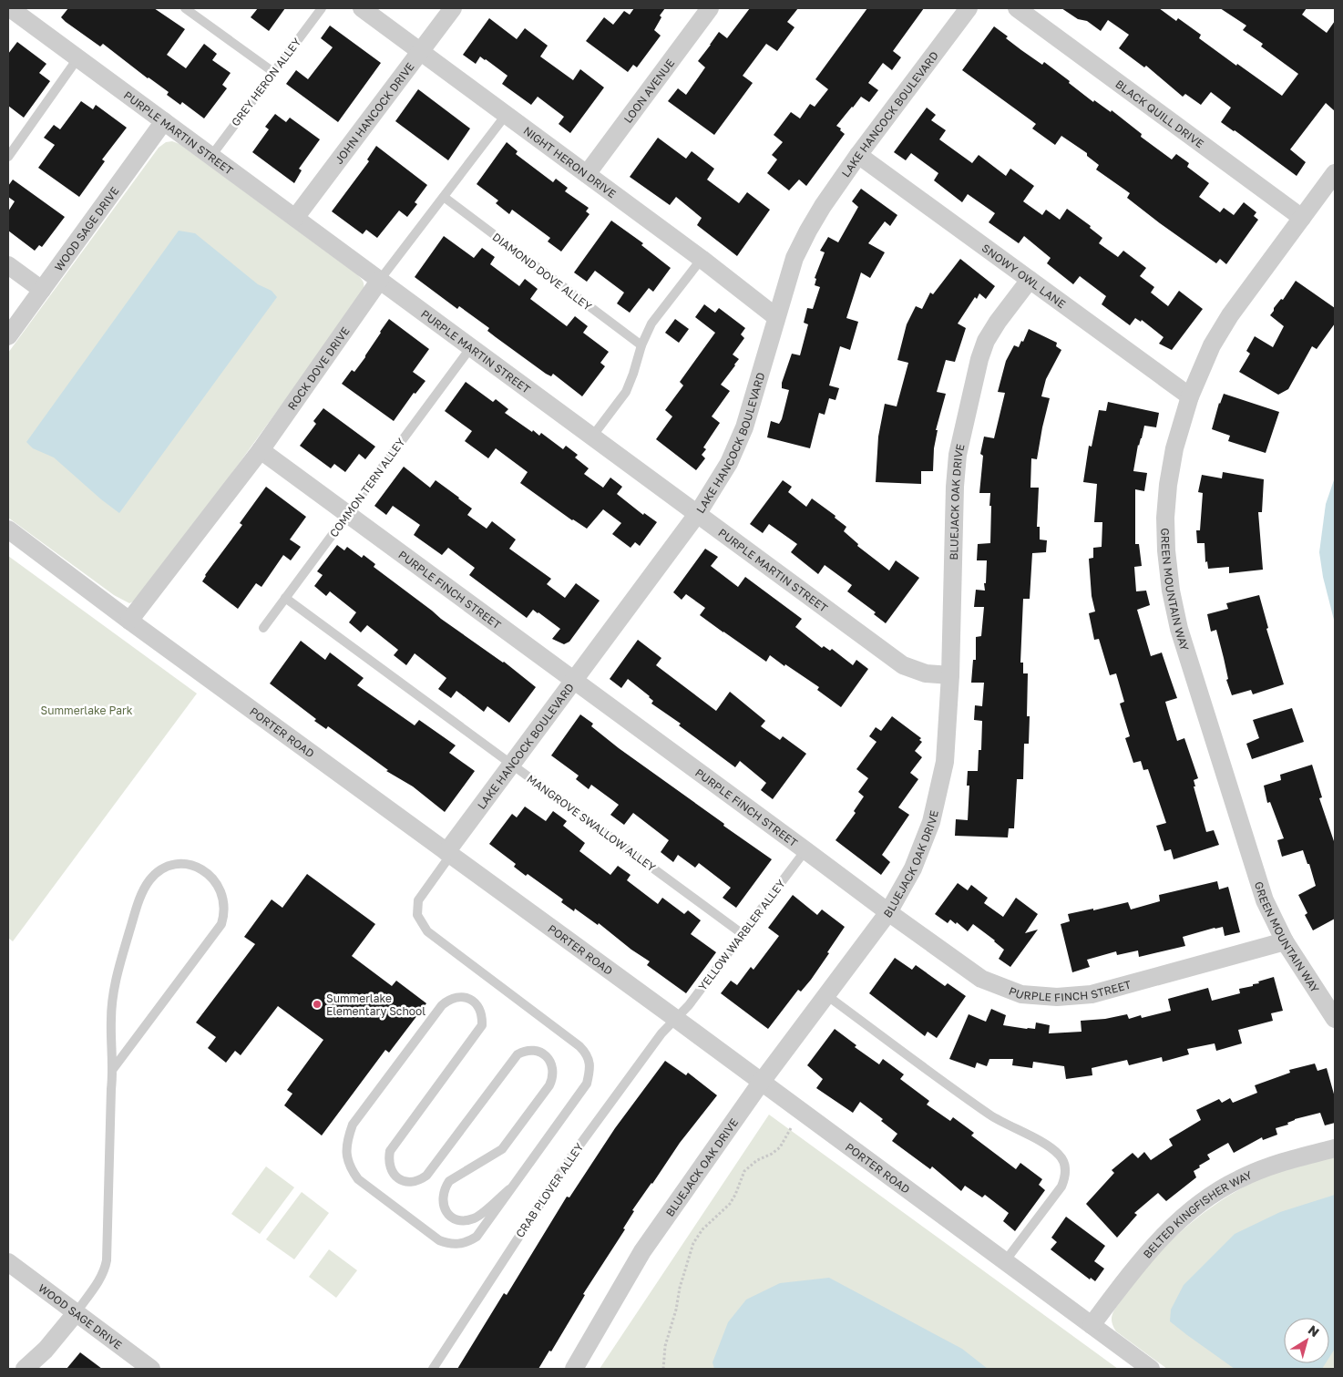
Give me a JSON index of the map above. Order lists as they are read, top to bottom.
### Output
{
  "streets": {
    "street": [
      "LOON AVENUE",
      "JOHN HANCOCK DRIVE",
      "BLACK QUILL DRIVE",
      "LAKE HANCOCK BOULEVARD",
      "PURPLE MARTIN STREET",
      "NIGHT HERON DRIVE",
      "WOOD SAGE DRIVE",
      "SNOWY OWL LANE",
      "ROCK DOVE DRIVE",
      "BLUEJACK OAK DRIVE",
      "GREEN MOUNTAIN WAY",
      "PURPLE FINCH STREET",
      "PORTER ROAD",
      "BELTED KINGFISHER WAY"
    ],
    "lane": [
      "GREY HERON ALLEY",
      "DIAMOND DOVE ALLEY",
      "COMMON TERN ALLEY",
      "MANGROVE SWALLOW ALLEY",
      "YELLOW WARBLER ALLEY",
      "CRAB PLOVER ALLEY"
    ]
  },
  "crossings": [
    ["GREY HERON ALLEY", "PURPLE MARTIN STREET"],
    ["LOON AVENUE", "NIGHT HERON DRIVE"],
    ["JOHN HANCOCK DRIVE", "PURPLE MARTIN STREET"],
    ["JOHN HANCOCK DRIVE", "NIGHT HERON DRIVE"],
    ["BLACK QUILL DRIVE", "GREEN MOUNTAIN WAY"],
    ["LAKE HANCOCK BOULEVARD", "PURPLE MARTIN STREET"],
    ["LAKE HANCOCK BOULEVARD", "NIGHT HERON DRIVE"],
    ["LAKE HANCOCK BOULEVARD", "SNOWY OWL LANE"],
    ["LAKE HANCOCK BOULEVARD", "PURPLE FINCH STREET"],
    ["LAKE HANCOCK BOULEVARD", "PORTER ROAD"],
    ["LAKE HANCOCK BOULEVARD", "MANGROVE SWALLOW ALLEY"],
    ["PURPLE MARTIN STREET", "WOOD SAGE DRIVE"],
    ["PURPLE MARTIN STREET", "ROCK DOVE DRIVE"],
    ["PURPLE MARTIN STREET", "COMMON TERN ALLEY"],
    ["PURPLE MARTIN STREET", "BLUEJACK OAK DRIVE"],
    ["NIGHT HERON DRIVE", "ROCK DOVE DRIVE"],
    ["DIAMOND DOVE ALLEY", "ROCK DOVE DRIVE"],
    ["SNOWY OWL LANE", "BLUEJACK OAK DRIVE"],
    ["SNOWY OWL LANE", "GREEN MOUNTAIN WAY"],
    ["ROCK DOVE DRIVE", "PURPLE FINCH STREET"],
    ["ROCK DOVE DRIVE", "PORTER ROAD"],
    ["COMMON TERN ALLEY", "PURPLE FINCH STREET"],
    ["COMMON TERN ALLEY", "MANGROVE SWALLOW ALLEY"],
    ["BLUEJACK OAK DRIVE", "PURPLE FINCH STREET"],
    ["BLUEJACK OAK DRIVE", "PORTER ROAD"],
    ["GREEN MOUNTAIN WAY", "PURPLE FINCH STREET"],
    ["PURPLE FINCH STREET", "YELLOW WARBLER ALLEY"],
    ["PORTER ROAD", "YELLOW WARBLER ALLEY"],
    ["PORTER ROAD", "CRAB PLOVER ALLEY"],
    ["PORTER ROAD", "BELTED KINGFISHER WAY"],
    ["MANGROVE SWALLOW ALLEY", "YELLOW WARBLER ALLEY"],
    ["YELLOW WARBLER ALLEY", "CRAB PLOVER ALLEY"]
  ],
  "parks": ["Summerlake Park"],
  "places": ["Summerlake Elementary School"],
  "north": "top right"
}
